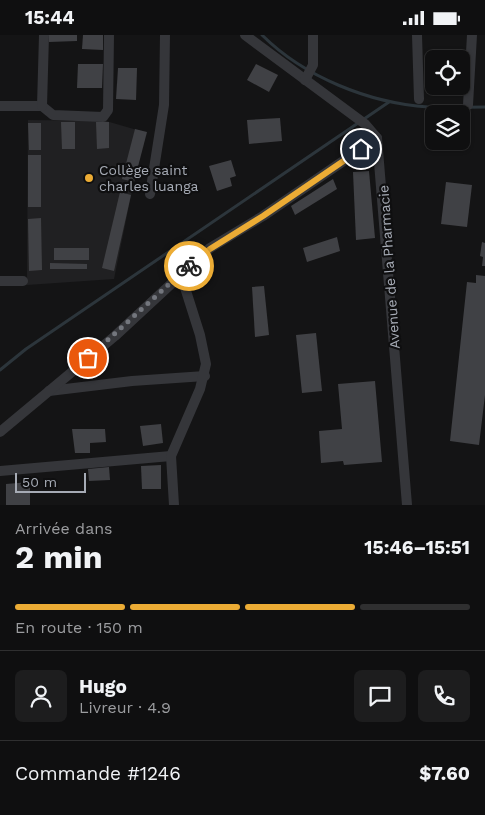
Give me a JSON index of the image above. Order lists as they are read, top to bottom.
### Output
{
  "streets": {
    "street": ["Avenue de la Pharmacie"]
  },
  "places": ["Collège saint charles luanga"],
  "scale_bar": "50 m",
  "page": {
    "status": "15:44",
    "scale": "50 m",
    "heading": ["2 min", "Arrivée dans", "15:46–15:51"],
    "panel": [
      "Hugo",
      "Livreur · 4.9",
      "Commande #1246",
      "$7.60"
    ],
    "bar": "En route · 150 m"
  }
}
